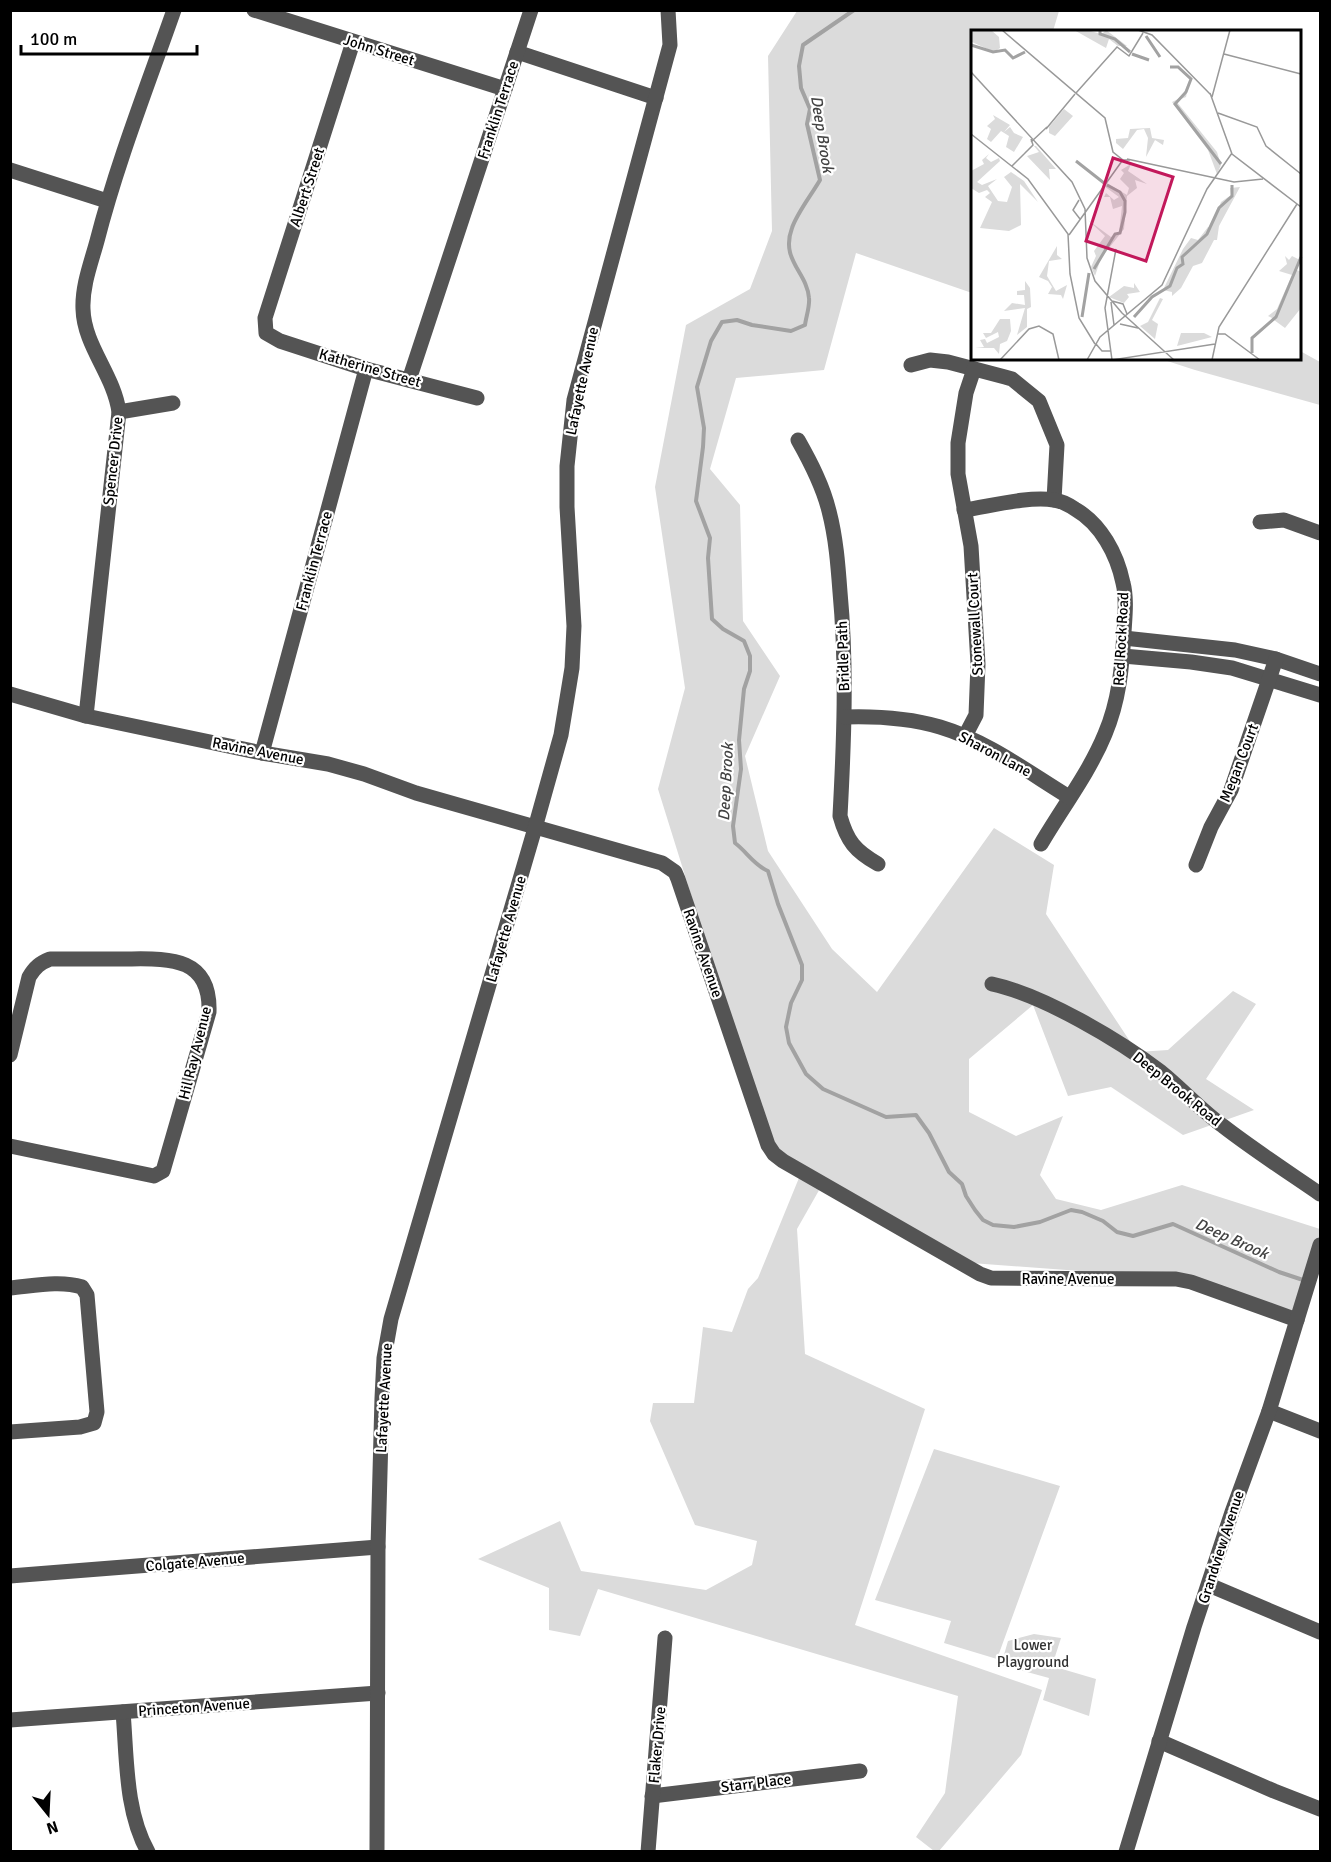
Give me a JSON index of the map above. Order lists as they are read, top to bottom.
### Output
{
  "streets": {
    "street": [
      "John Street",
      "Franklin Terrace",
      "Albert Street",
      "Katherine Street",
      "Lafayette Avenue",
      "Spencer Drive",
      "Stonewall Court",
      "Red Rock Road",
      "Bridle Path",
      "Ravine Avenue",
      "Sharon Lane",
      "Megan Court",
      "Hil Ray Avenue",
      "Deep Brook Road",
      "Grandview Avenue",
      "Colgate Avenue",
      "Princeton Avenue",
      "Flaker Drive",
      "Starr Place"
    ]
  },
  "crossings": [
    ["John Street", "Franklin Terrace"],
    ["John Street", "Albert Street"],
    ["Franklin Terrace", "Katherine Street"],
    ["Franklin Terrace", "Ravine Avenue"],
    ["Albert Street", "Katherine Street"],
    ["Lafayette Avenue", "Ravine Avenue"],
    ["Lafayette Avenue", "Colgate Avenue"],
    ["Lafayette Avenue", "Princeton Avenue"],
    ["Spencer Drive", "Ravine Avenue"],
    ["Stonewall Court", "Red Rock Road"],
    ["Stonewall Court", "Sharon Lane"],
    ["Red Rock Road", "Sharon Lane"],
    ["Bridle Path", "Sharon Lane"],
    ["Ravine Avenue", "Grandview Avenue"],
    ["Flaker Drive", "Starr Place"]
  ],
  "water": ["Deep Brook"],
  "parks": ["Lower Playground"],
  "scale_bar": "100 m",
  "north": "bottom"
}
